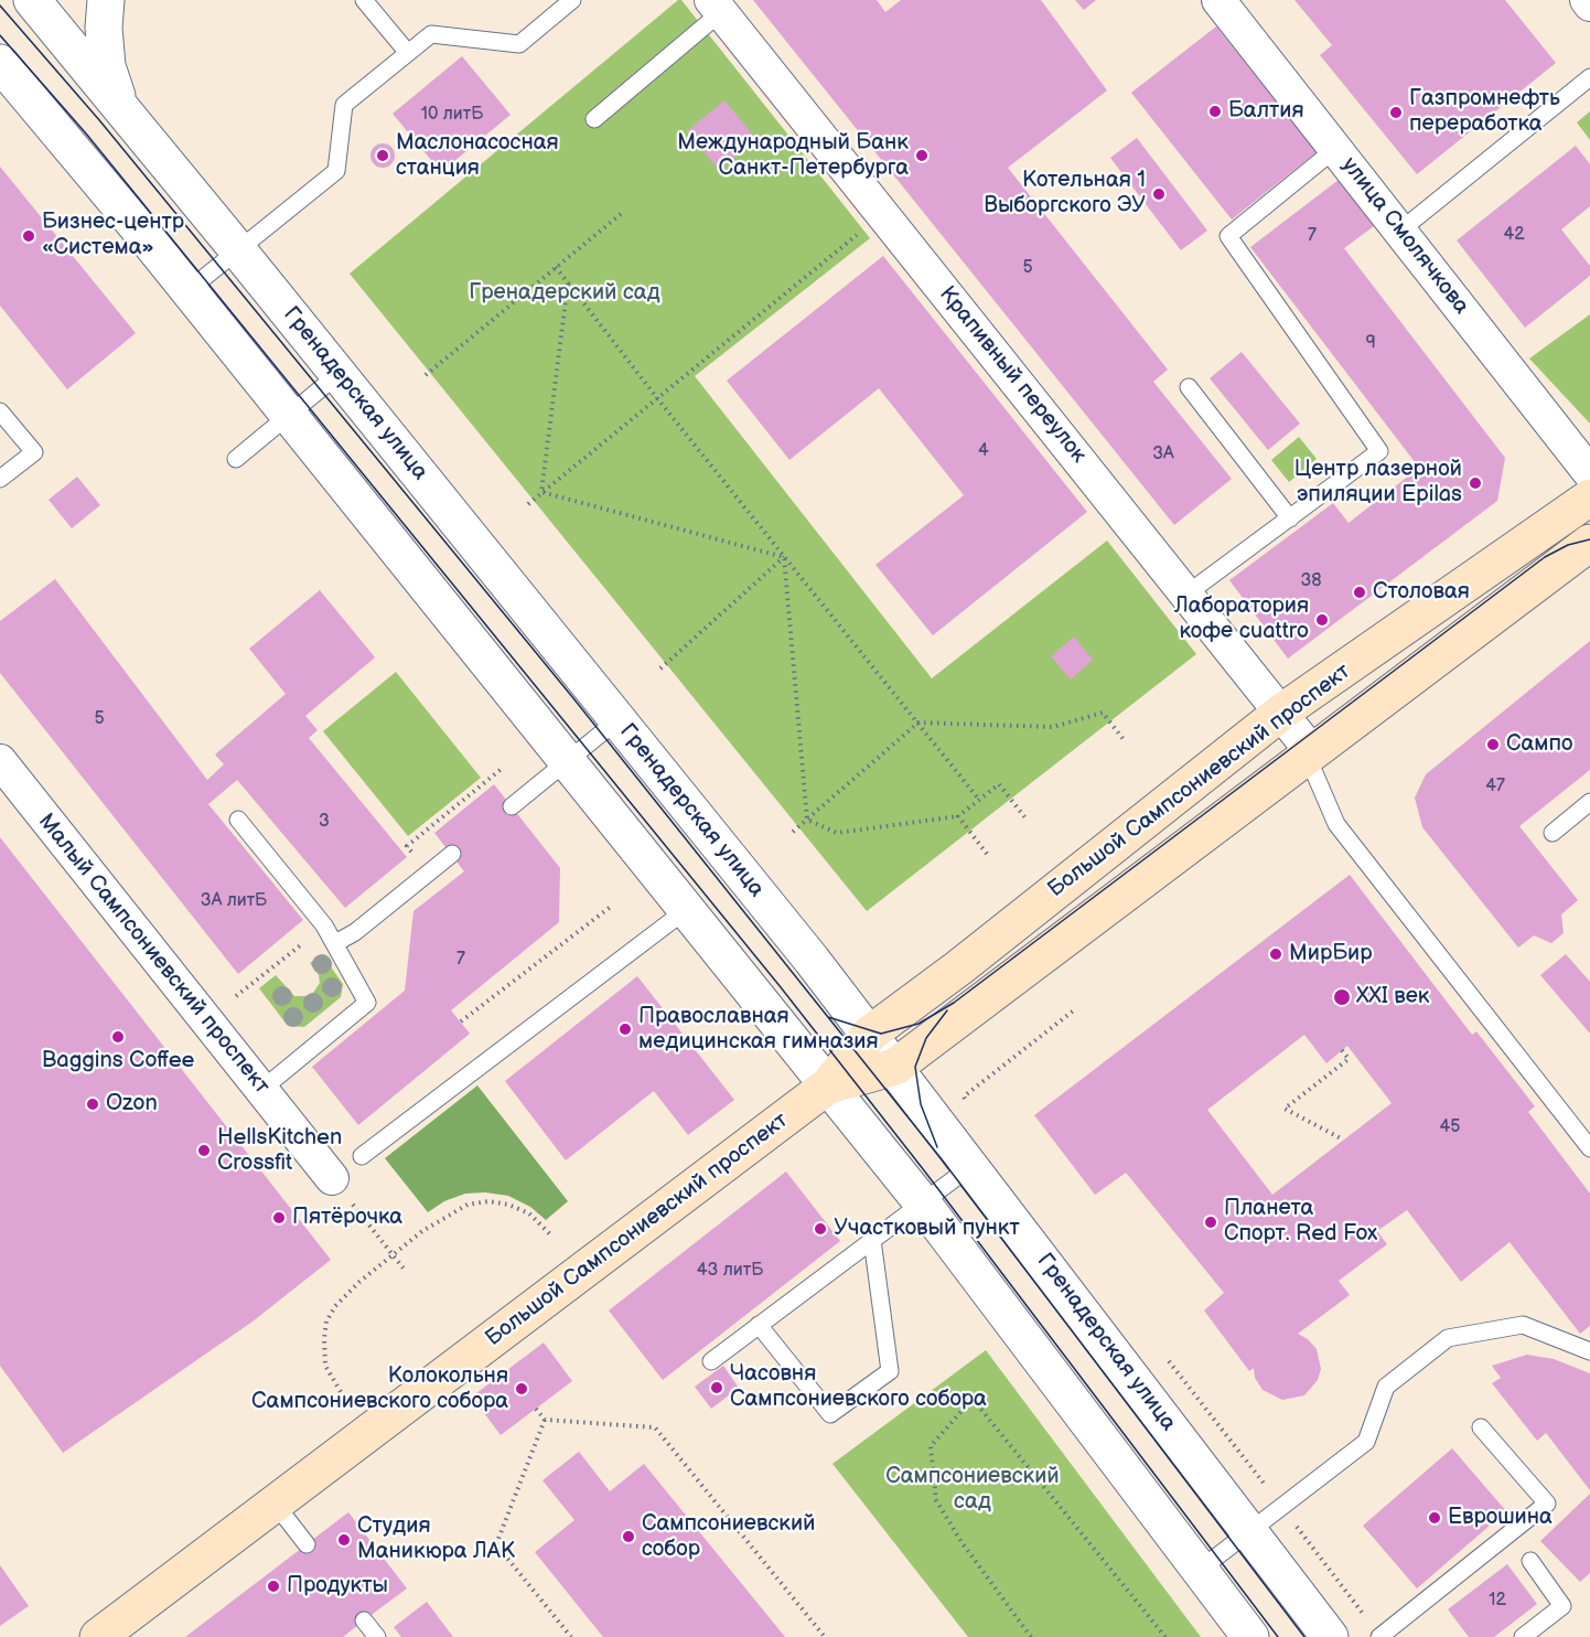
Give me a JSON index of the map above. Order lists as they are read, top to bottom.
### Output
{
  "streets": {
    "main road": ["Большой Сампсониевский проспект"],
    "street": [
      "улица Смолячкова",
      "Крапивный переулок",
      "Гренадерская улица",
      "Малый Сампсониевский проспект"
    ]
  },
  "crossings": [
    ["Крапивный переулок", "Большой Сампсониевский проспект"],
    ["Гренадерская улица", "Большой Сампсониевский проспект"]
  ],
  "parks": ["Гренадерский сад", "Сампсониевский сад"],
  "places": [
    "Балтия",
    "Газпромнефть переработка",
    "Маслонасосная станция",
    "Международный Банк Санкт-Петербурга",
    "Котельная 1 Выборгского ЭУ",
    "Бизнес-центр «Система»",
    "Центр лазерной эпиляции Epilas",
    "Столовая",
    "Лаборатория кофе cuattro",
    "Сампо",
    "МирБир",
    "XXI век",
    "Православная медицинская гимназия",
    "Baggins Coffee",
    "Ozon",
    "HellsKitchen Crossfit",
    "Пятёрочка",
    "Планета Спорт. Red Fox",
    "Участковый пункт",
    "Часовня Сампсониевского собора",
    "Колокольня Сампсониевского собора",
    "Еврошина",
    "Сампсониевский собор",
    "Студия Маникюра ЛАК",
    "Продукты"
  ],
  "house_numbers": [
    "10 литБ",
    "42",
    "7",
    "5",
    "9",
    "4",
    "3А",
    "38",
    "5",
    "47",
    "3",
    "3А литБ",
    "7",
    "45",
    "43 литБ",
    "12"
  ]
}
